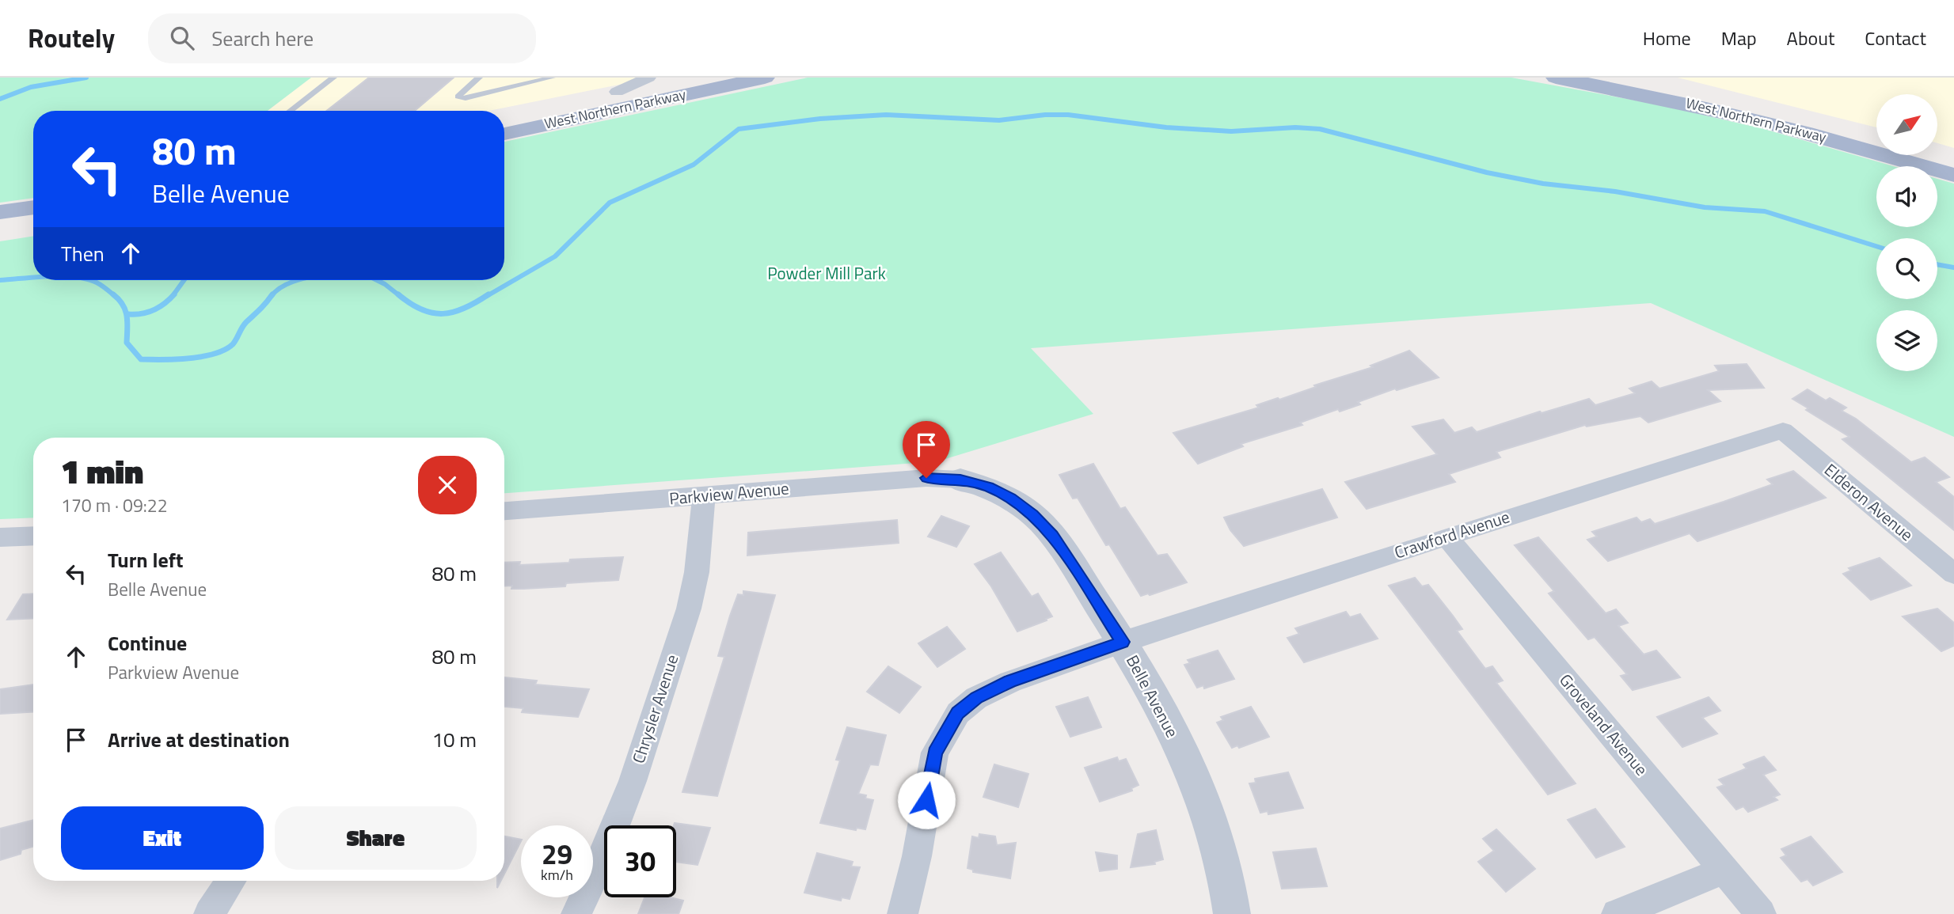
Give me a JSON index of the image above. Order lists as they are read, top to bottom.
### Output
{
  "streets": {
    "main road": ["West Northern Parkway"],
    "street": [
      "Parkview Avenue",
      "Elderon Avenue",
      "Crawford Avenue",
      "Belle Avenue",
      "Chrysler Avenue",
      "Groveland Avenue"
    ]
  },
  "crossings": [
    ["Parkview Avenue", "Belle Avenue"],
    ["Parkview Avenue", "Chrysler Avenue"],
    ["Elderon Avenue", "Crawford Avenue"],
    ["Crawford Avenue", "Belle Avenue"],
    ["Crawford Avenue", "Groveland Avenue"]
  ],
  "parks": ["Powder Mill Park"],
  "north": "top right",
  "page": {
    "header": "Routely",
    "search": "Search here",
    "nav": [
      "Home",
      "Map",
      "About",
      "Contact"
    ],
    "turn": ["80 m", "Belle Avenue"],
    "then": "Then",
    "heading": ["1 min", "170 m · 09:22"],
    "list": [
      {
        "name": "Turn left",
        "note": "Belle Avenue",
        "value": "80 m"
      },
      {
        "name": "Continue",
        "note": "Parkview Avenue",
        "value": "80 m"
      },
      {
        "name": "Arrive at destination",
        "value": "10 m"
      }
    ],
    "buttons": ["Exit", "Share"],
    "speed": "29 km/h",
    "limit": "30"
  }
}
